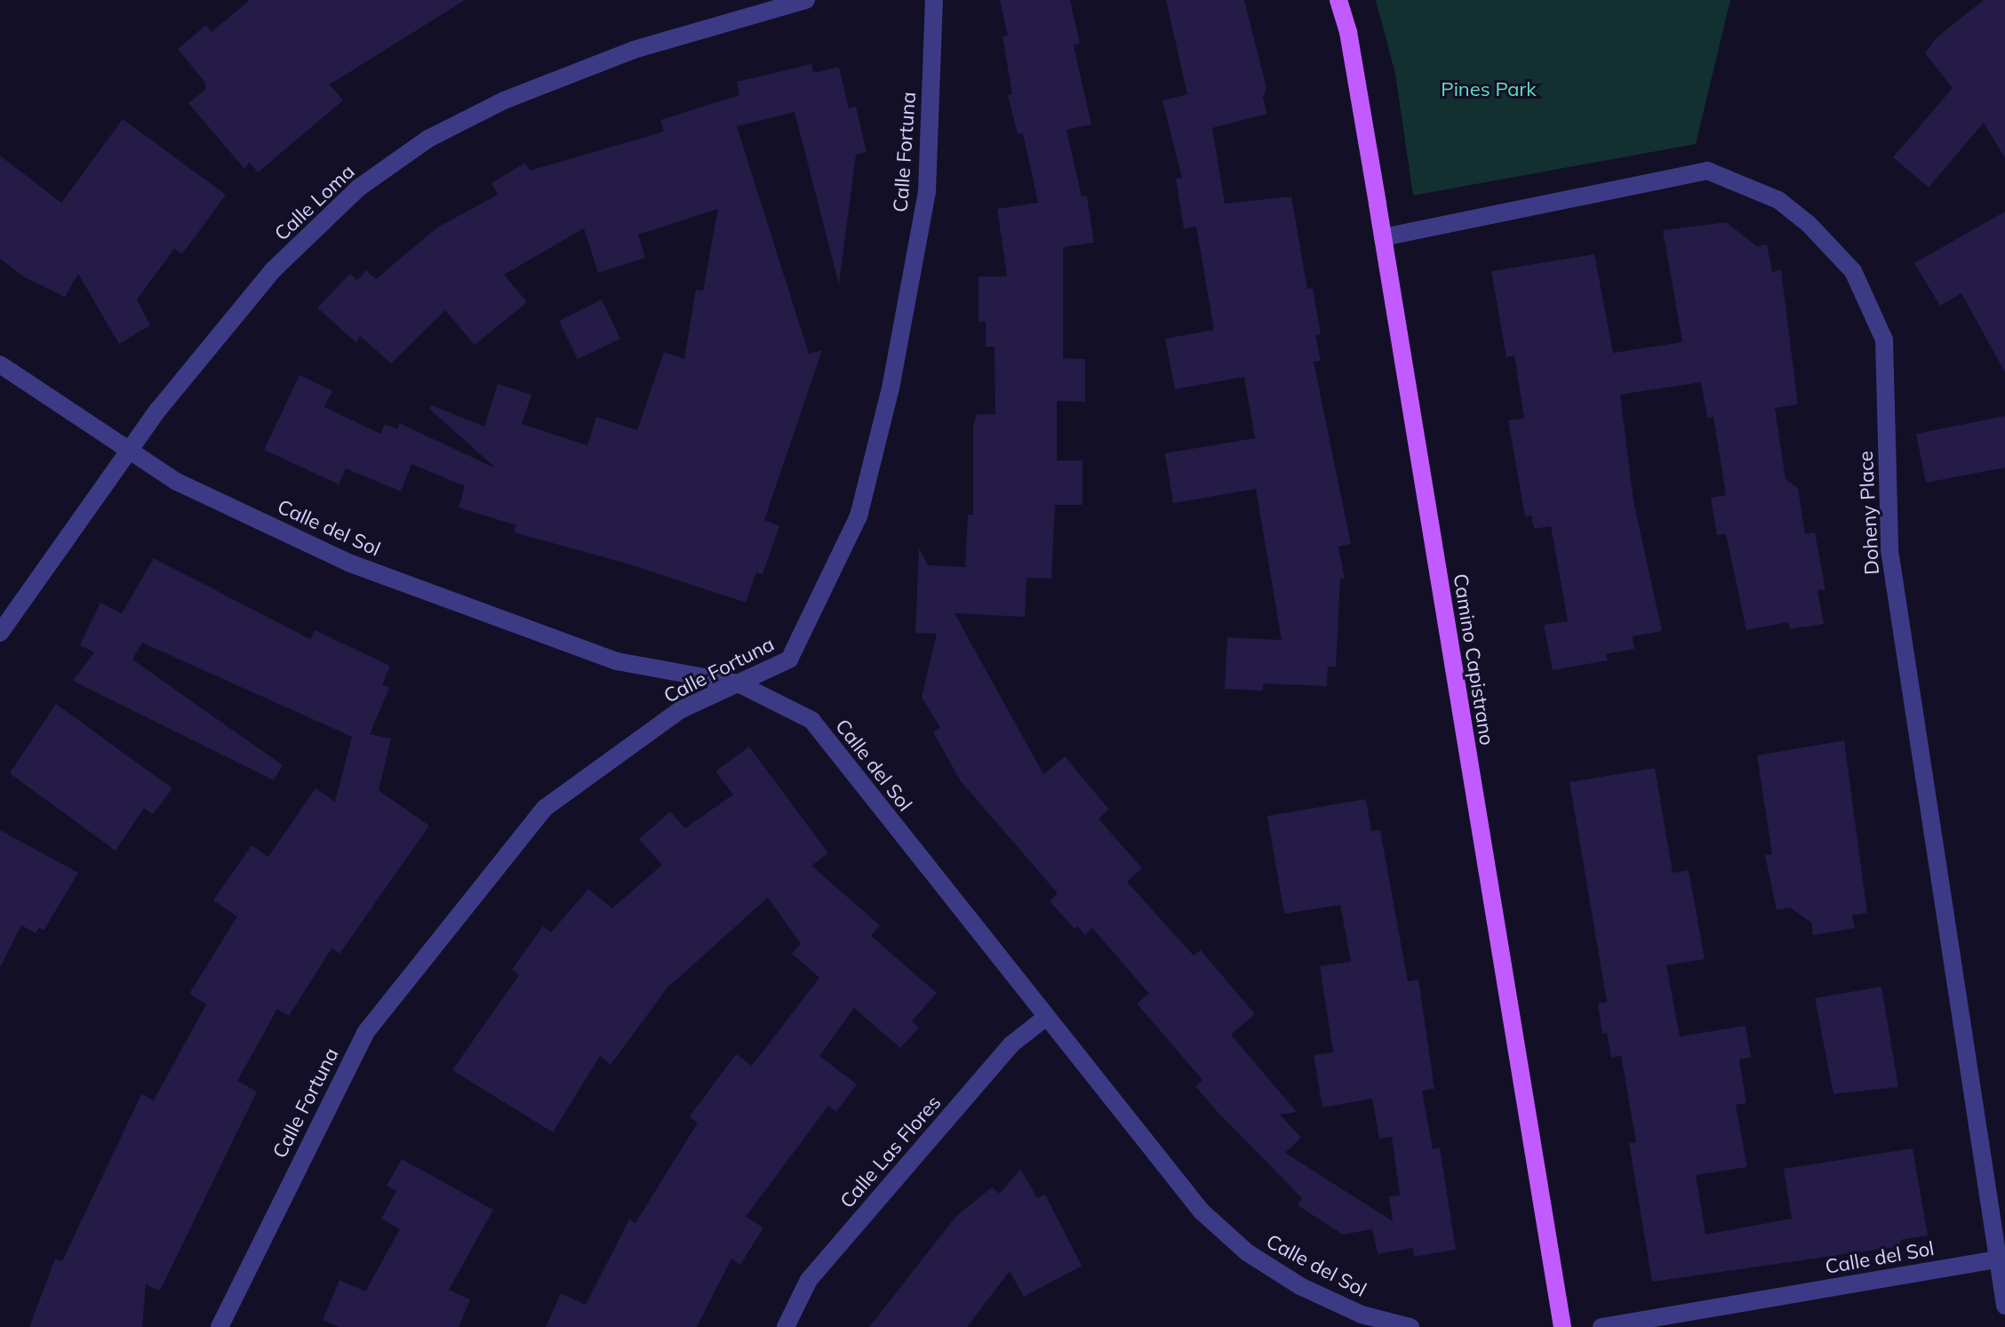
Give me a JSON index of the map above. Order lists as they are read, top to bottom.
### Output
{
  "streets": {
    "main road": ["Camino Capistrano"],
    "street": [
      "Calle Fortuna",
      "Calle Loma",
      "Doheny Place",
      "Calle del Sol",
      "Calle Las Flores"
    ]
  },
  "crossings": [
    ["Calle Fortuna", "Calle del Sol"],
    ["Calle Loma", "Calle del Sol"],
    ["Doheny Place", "Calle del Sol"],
    ["Doheny Place", "Camino Capistrano"],
    ["Calle del Sol", "Calle Las Flores"]
  ],
  "parks": ["Pines Park"]
}
